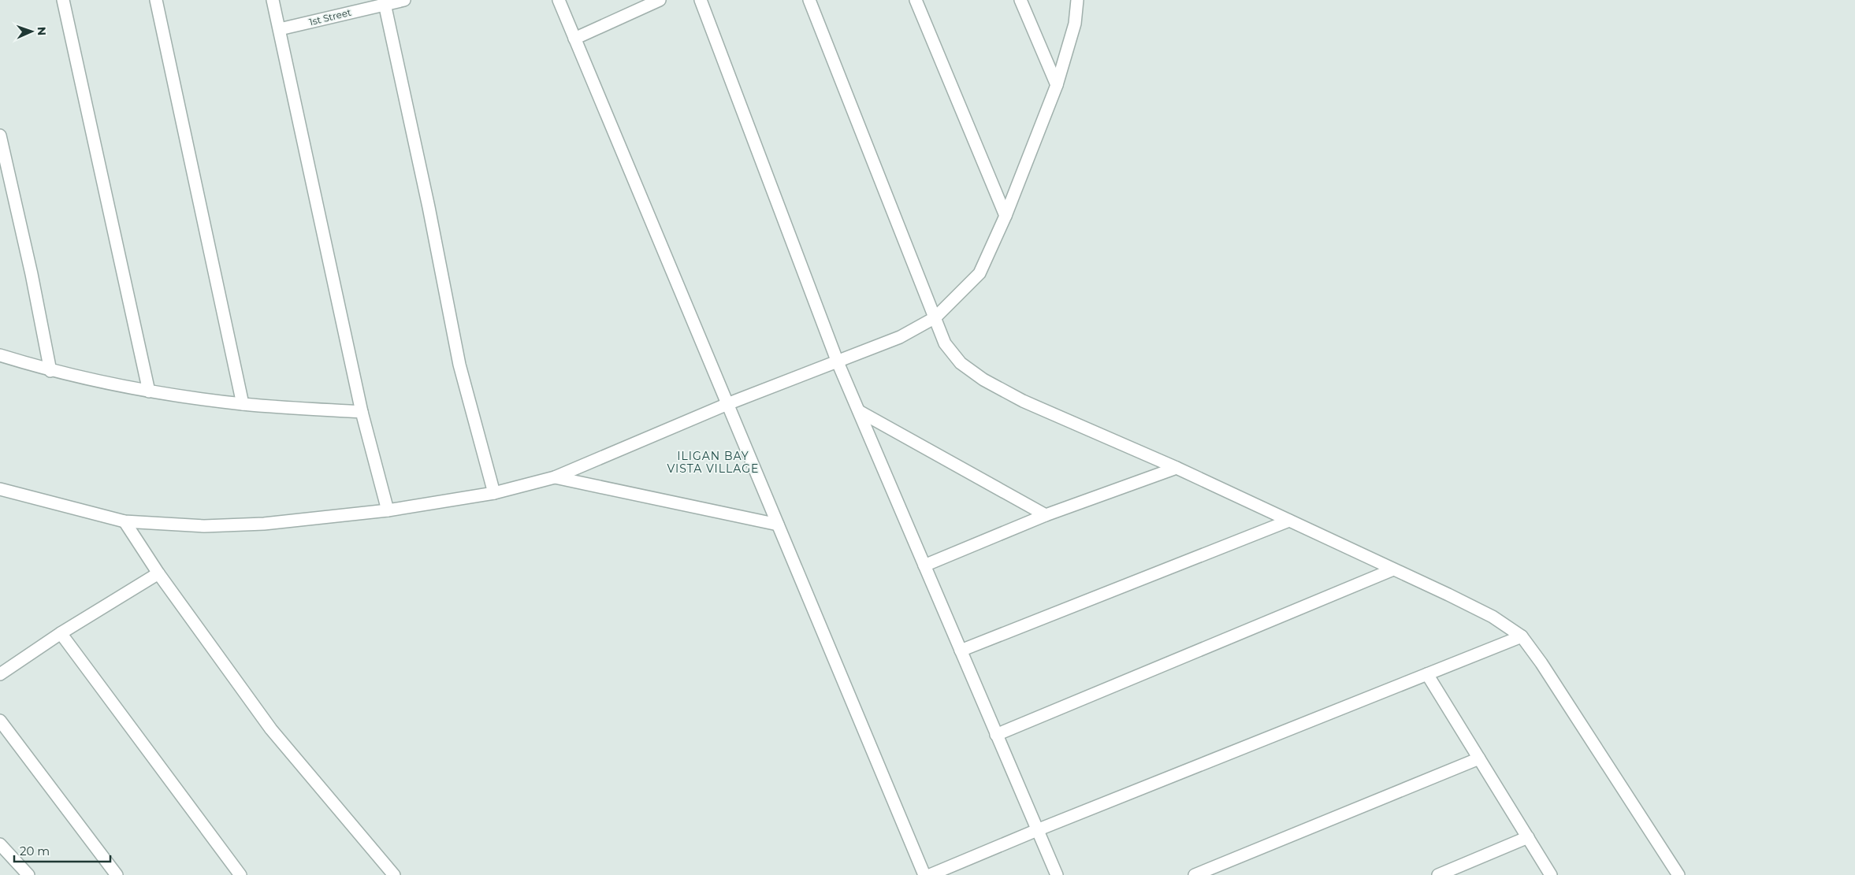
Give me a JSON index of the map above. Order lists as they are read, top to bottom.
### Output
{
  "streets": {
    "street": ["1st Street"]
  },
  "districts": ["ILIGAN BAY VISTA VILLAGE"],
  "scale_bar": "20 m",
  "north": "right"
}
